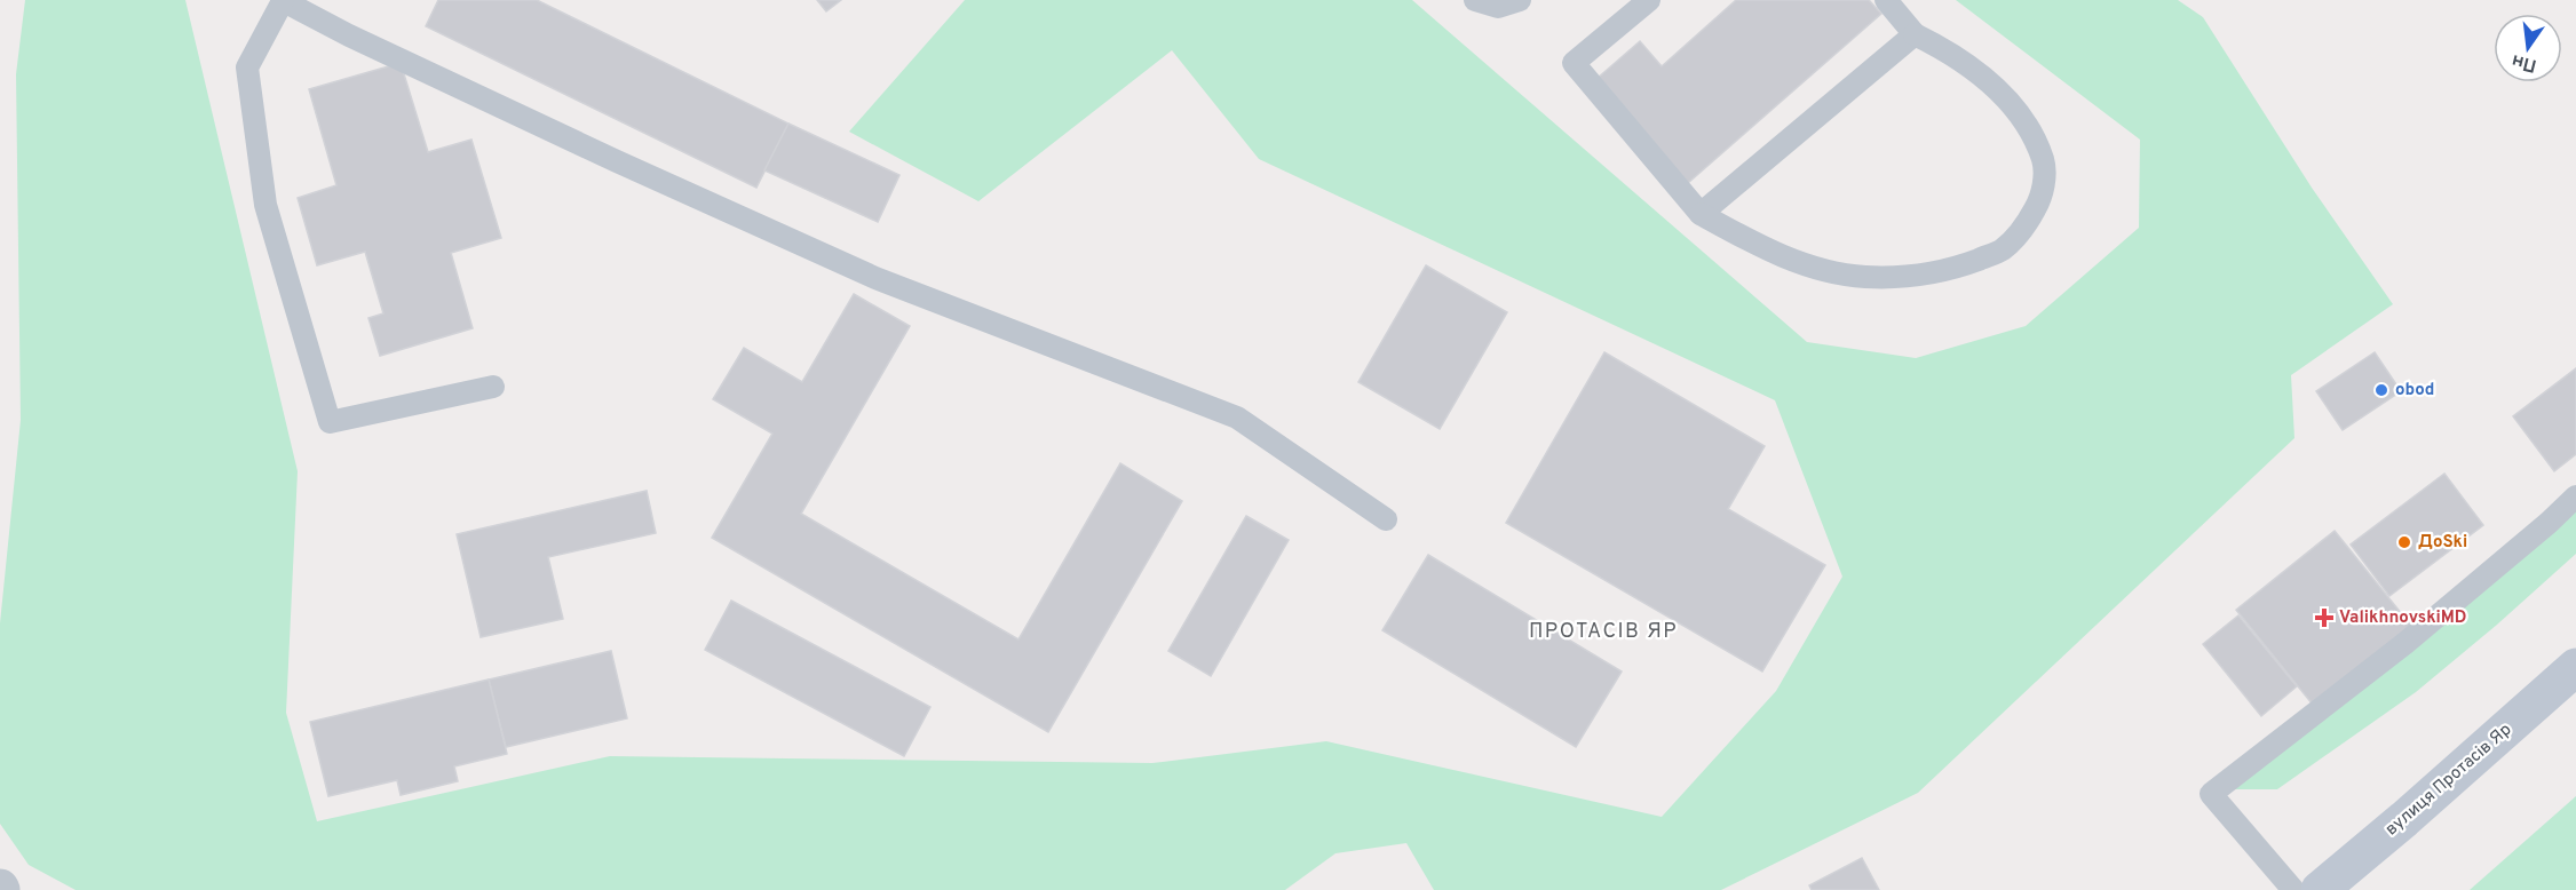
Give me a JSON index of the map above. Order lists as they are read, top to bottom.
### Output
{
  "streets": {
    "main road": ["вулиця Протасів Яр"]
  },
  "districts": ["ПРОТАСІВ ЯР"],
  "places": {
    "other": ["obod", "ДоSki"],
    "health": ["ValikhnovskiMD"]
  },
  "north": "bottom"
}
